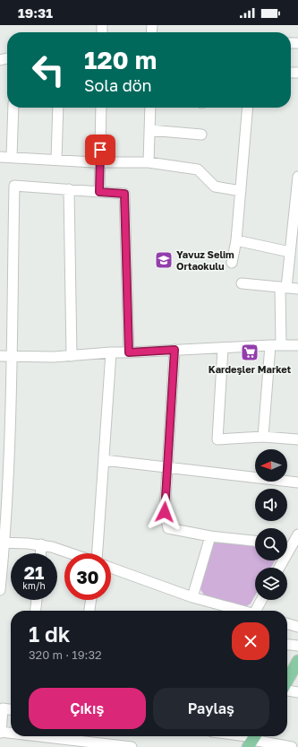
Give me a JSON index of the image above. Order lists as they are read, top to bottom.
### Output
{
  "places": {
    "school or university": ["Yavuz Selim Ortaokulu"],
    "supermarket": ["Kardeşler Market"]
  },
  "north": "left",
  "page": {
    "status": "19:31",
    "turn": ["120 m", "Sola dön"],
    "speed": "21 km/h",
    "limit": "30",
    "heading": ["1 dk", "320 m · 19:32"],
    "buttons": ["Çıkış", "Paylaş"]
  }
}
